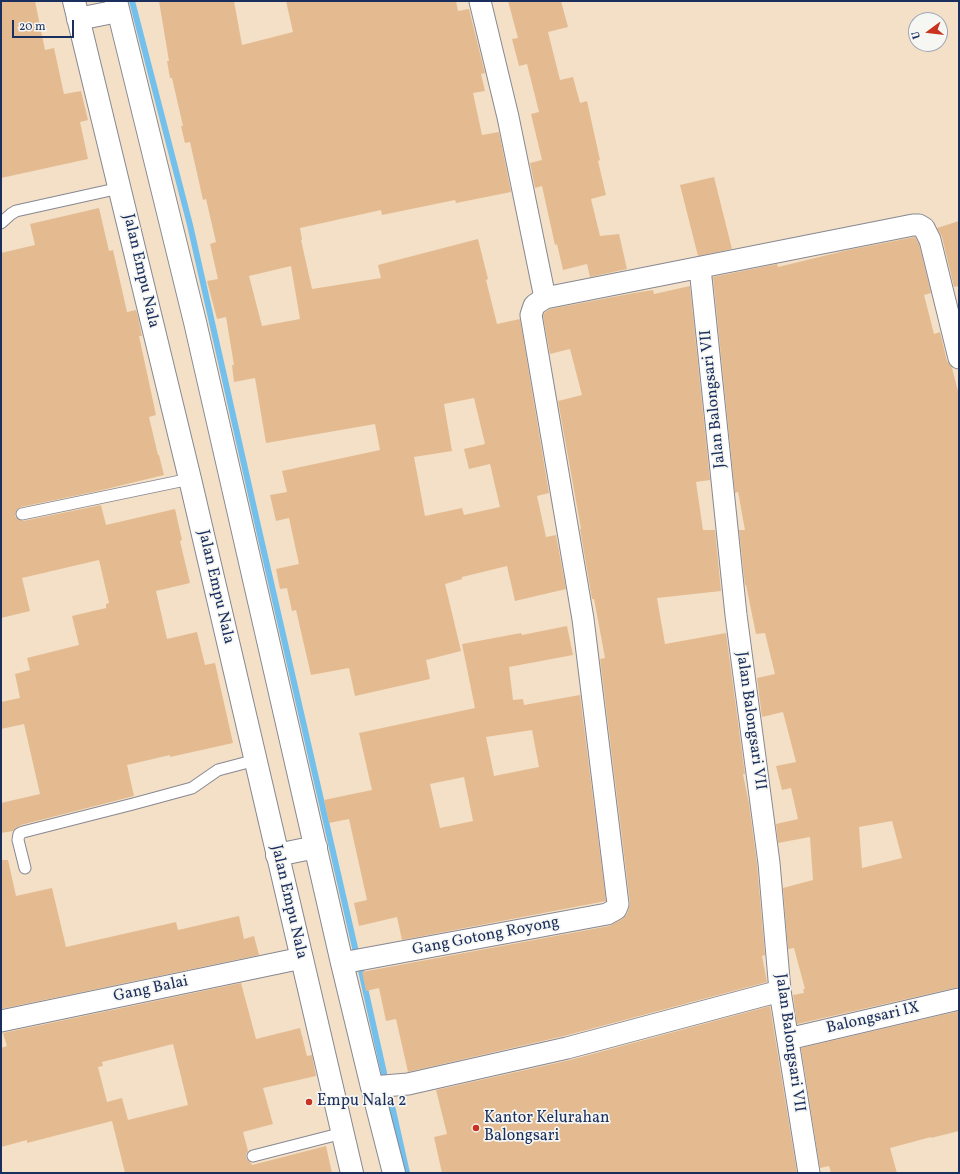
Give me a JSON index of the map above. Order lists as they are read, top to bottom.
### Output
{
  "streets": {
    "main road": ["Jalan Empu Nala"],
    "street": [
      "Jalan Balongsari VII",
      "Gang Gotong Royong",
      "Gang Balai",
      "Balongsari IX"
    ]
  },
  "crossings": [
    ["Jalan Empu Nala", "Gang Balai"],
    ["Jalan Balongsari VII", "Balongsari IX"]
  ],
  "places": ["Empu Nala 2", "Kantor Kelurahan Balongsari"],
  "scale_bar": "20 m",
  "north": "left"
}
